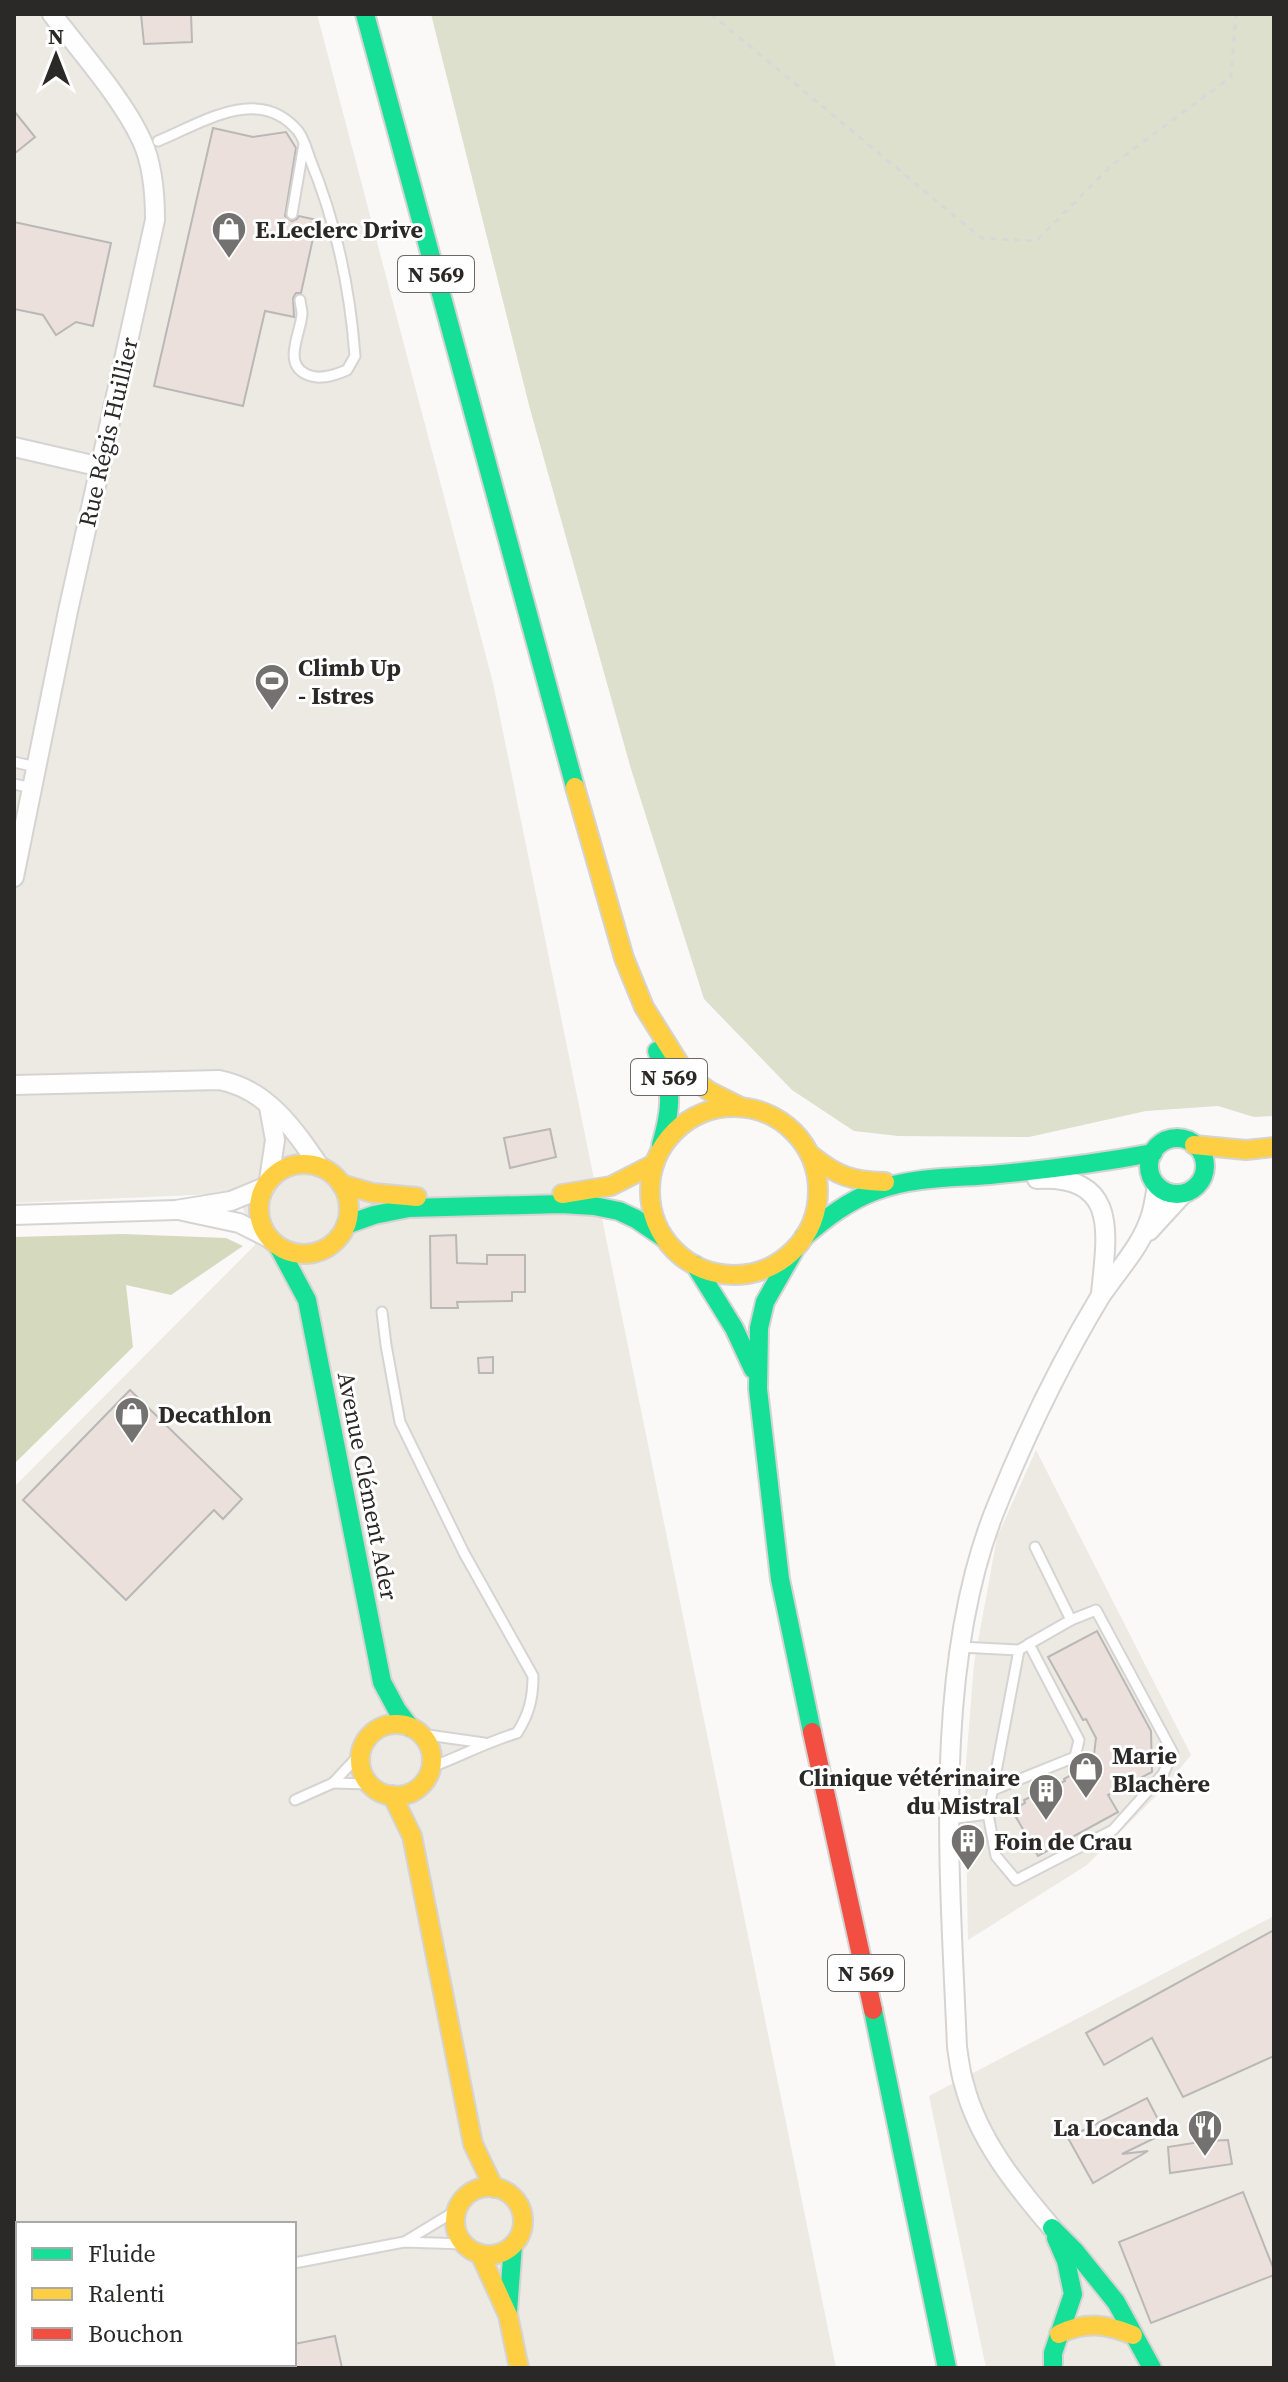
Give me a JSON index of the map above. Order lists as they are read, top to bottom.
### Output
{
  "streets": {
    "main road": ["N 569", "Avenue Clément Ader"],
    "street": ["Rue Régis Huillier"]
  },
  "places": {
    "shop": ["E.Leclerc Drive", "Decathlon", "Marie Blachère"],
    "sports": ["Climb Up - Istres"],
    "building": ["Clinique vétérinaire du Mistral", "Foin de Crau"],
    "restaurant": ["La Locanda"]
  },
  "legend": ["Fluide", "Ralenti", "Bouchon"],
  "north": "top"
}
